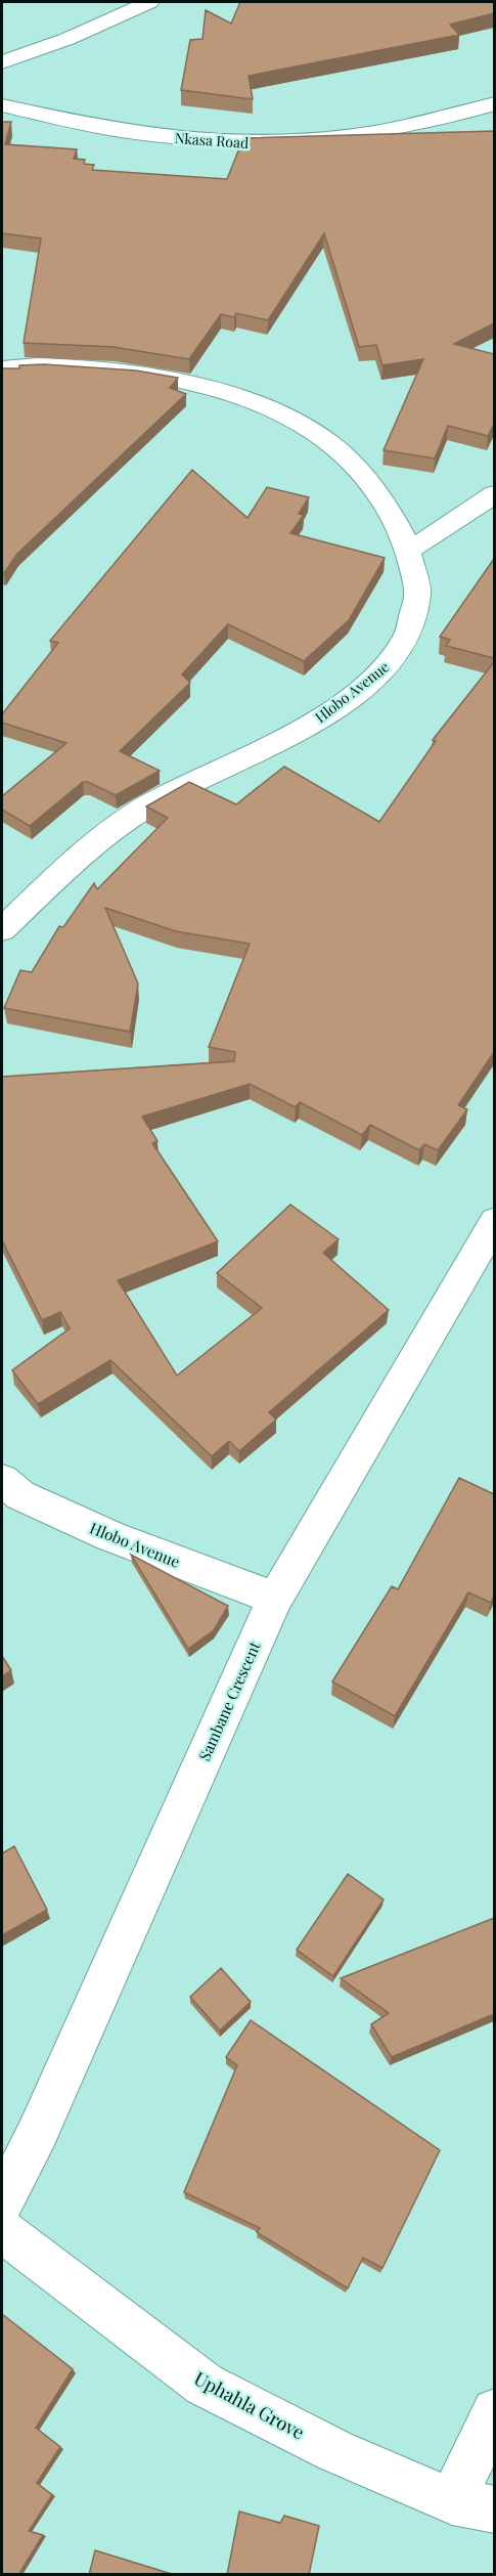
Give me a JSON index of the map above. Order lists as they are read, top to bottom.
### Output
{
  "streets": {
    "street": [
      "Nkasa Road",
      "Hlobo Avenue",
      "Sambane Crescent",
      "Uphahla Grove"
    ]
  },
  "crossings": [
    ["Hlobo Avenue", "Sambane Crescent"]
  ]
}
